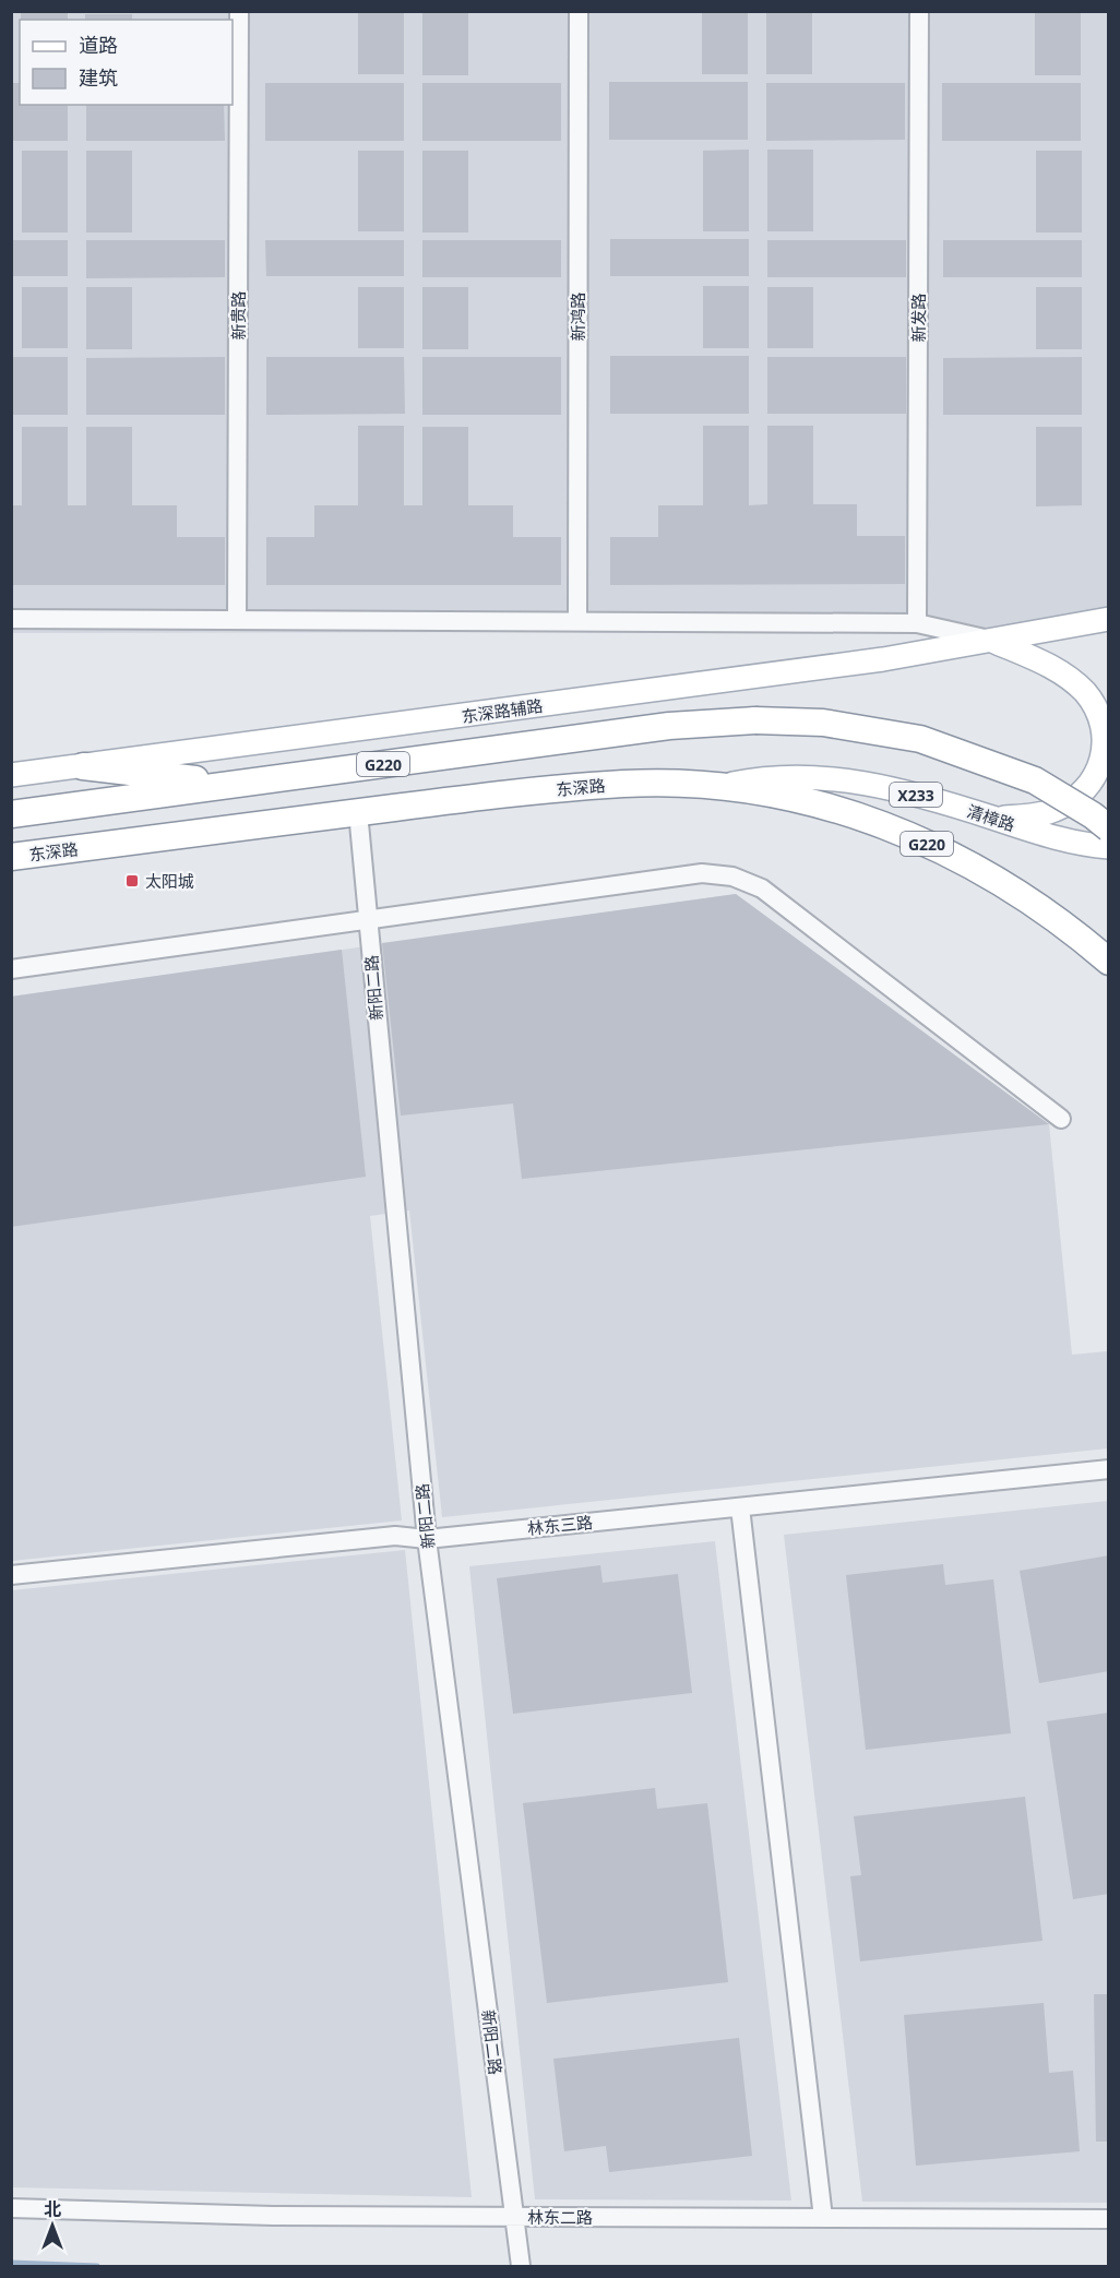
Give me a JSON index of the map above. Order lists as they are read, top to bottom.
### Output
{
  "streets": {
    "highway": ["G220", "东深路"],
    "main road": ["东深路辅路", "X233", "清樟路"],
    "street": [
      "新贵路",
      "新鸿路",
      "新发路",
      "新阳二路",
      "林东三路",
      "林东二路"
    ]
  },
  "crossings": [
    ["东深路", "清樟路"],
    ["东深路", "新阳二路"],
    ["新阳二路", "林东三路"],
    ["新阳二路", "林东二路"]
  ],
  "places": {
    "transit": ["太阳城"]
  },
  "legend": ["道路", "建筑"],
  "north": "top"
}
